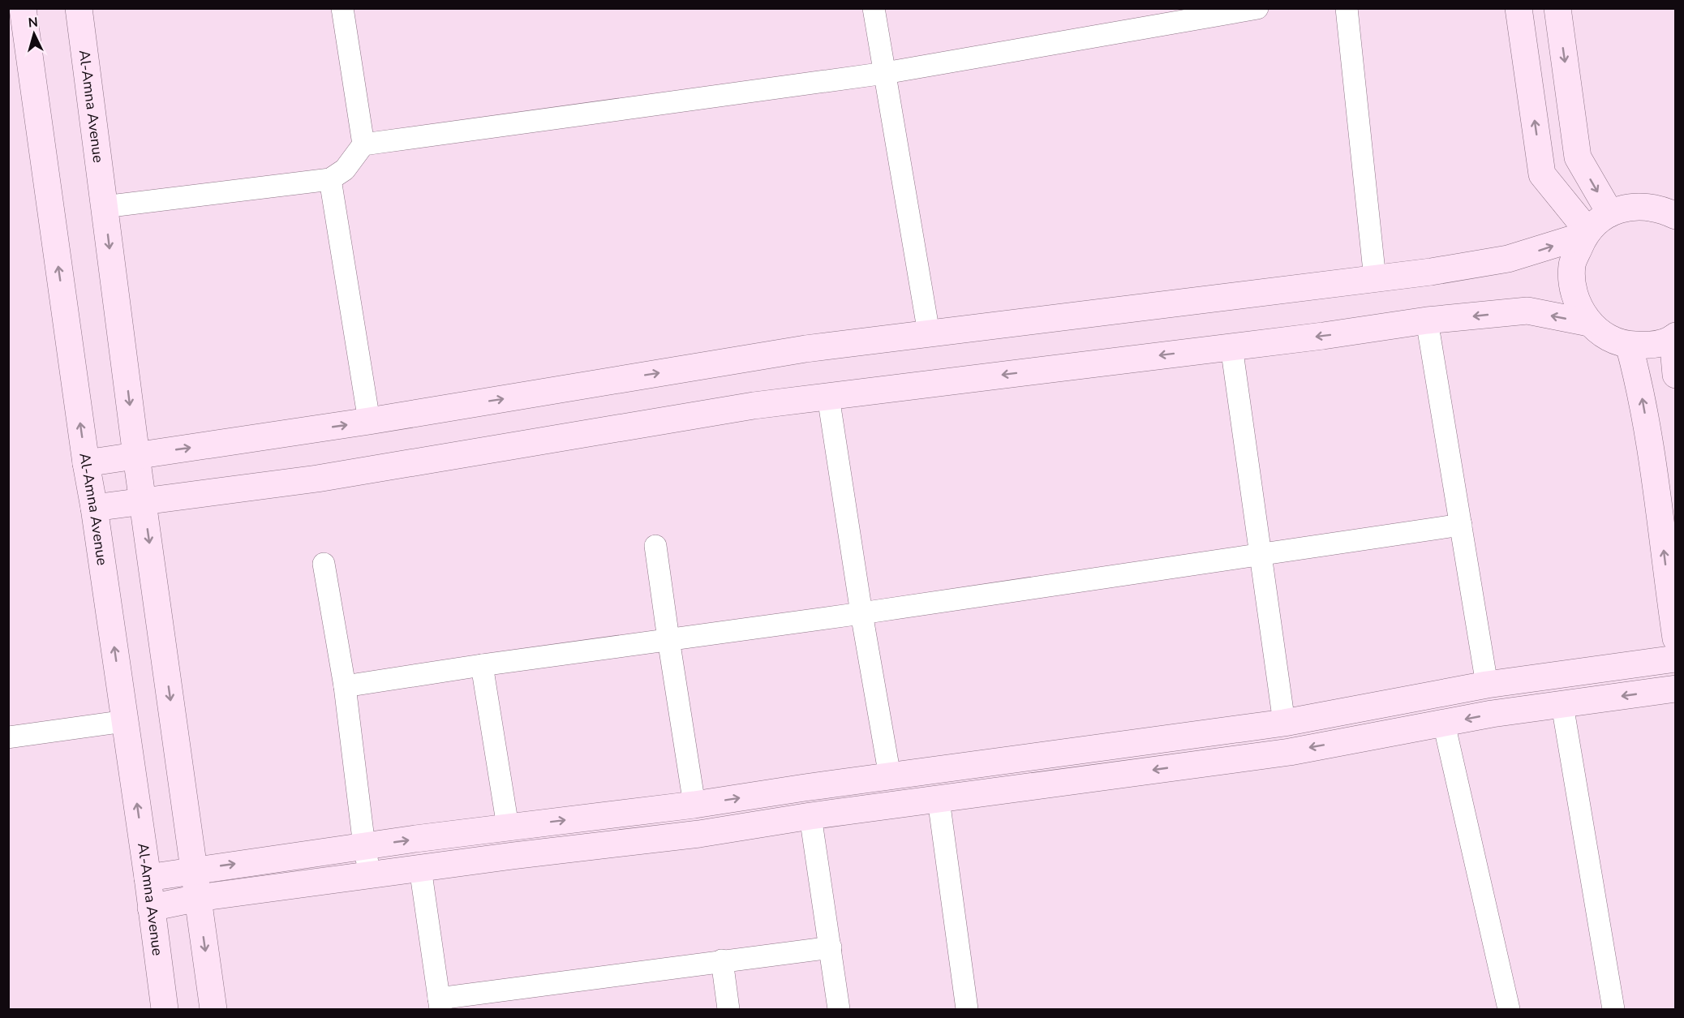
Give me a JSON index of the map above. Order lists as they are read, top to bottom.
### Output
{
  "streets": {
    "street": ["Al-Amna Avenue"]
  },
  "north": "top"
}
